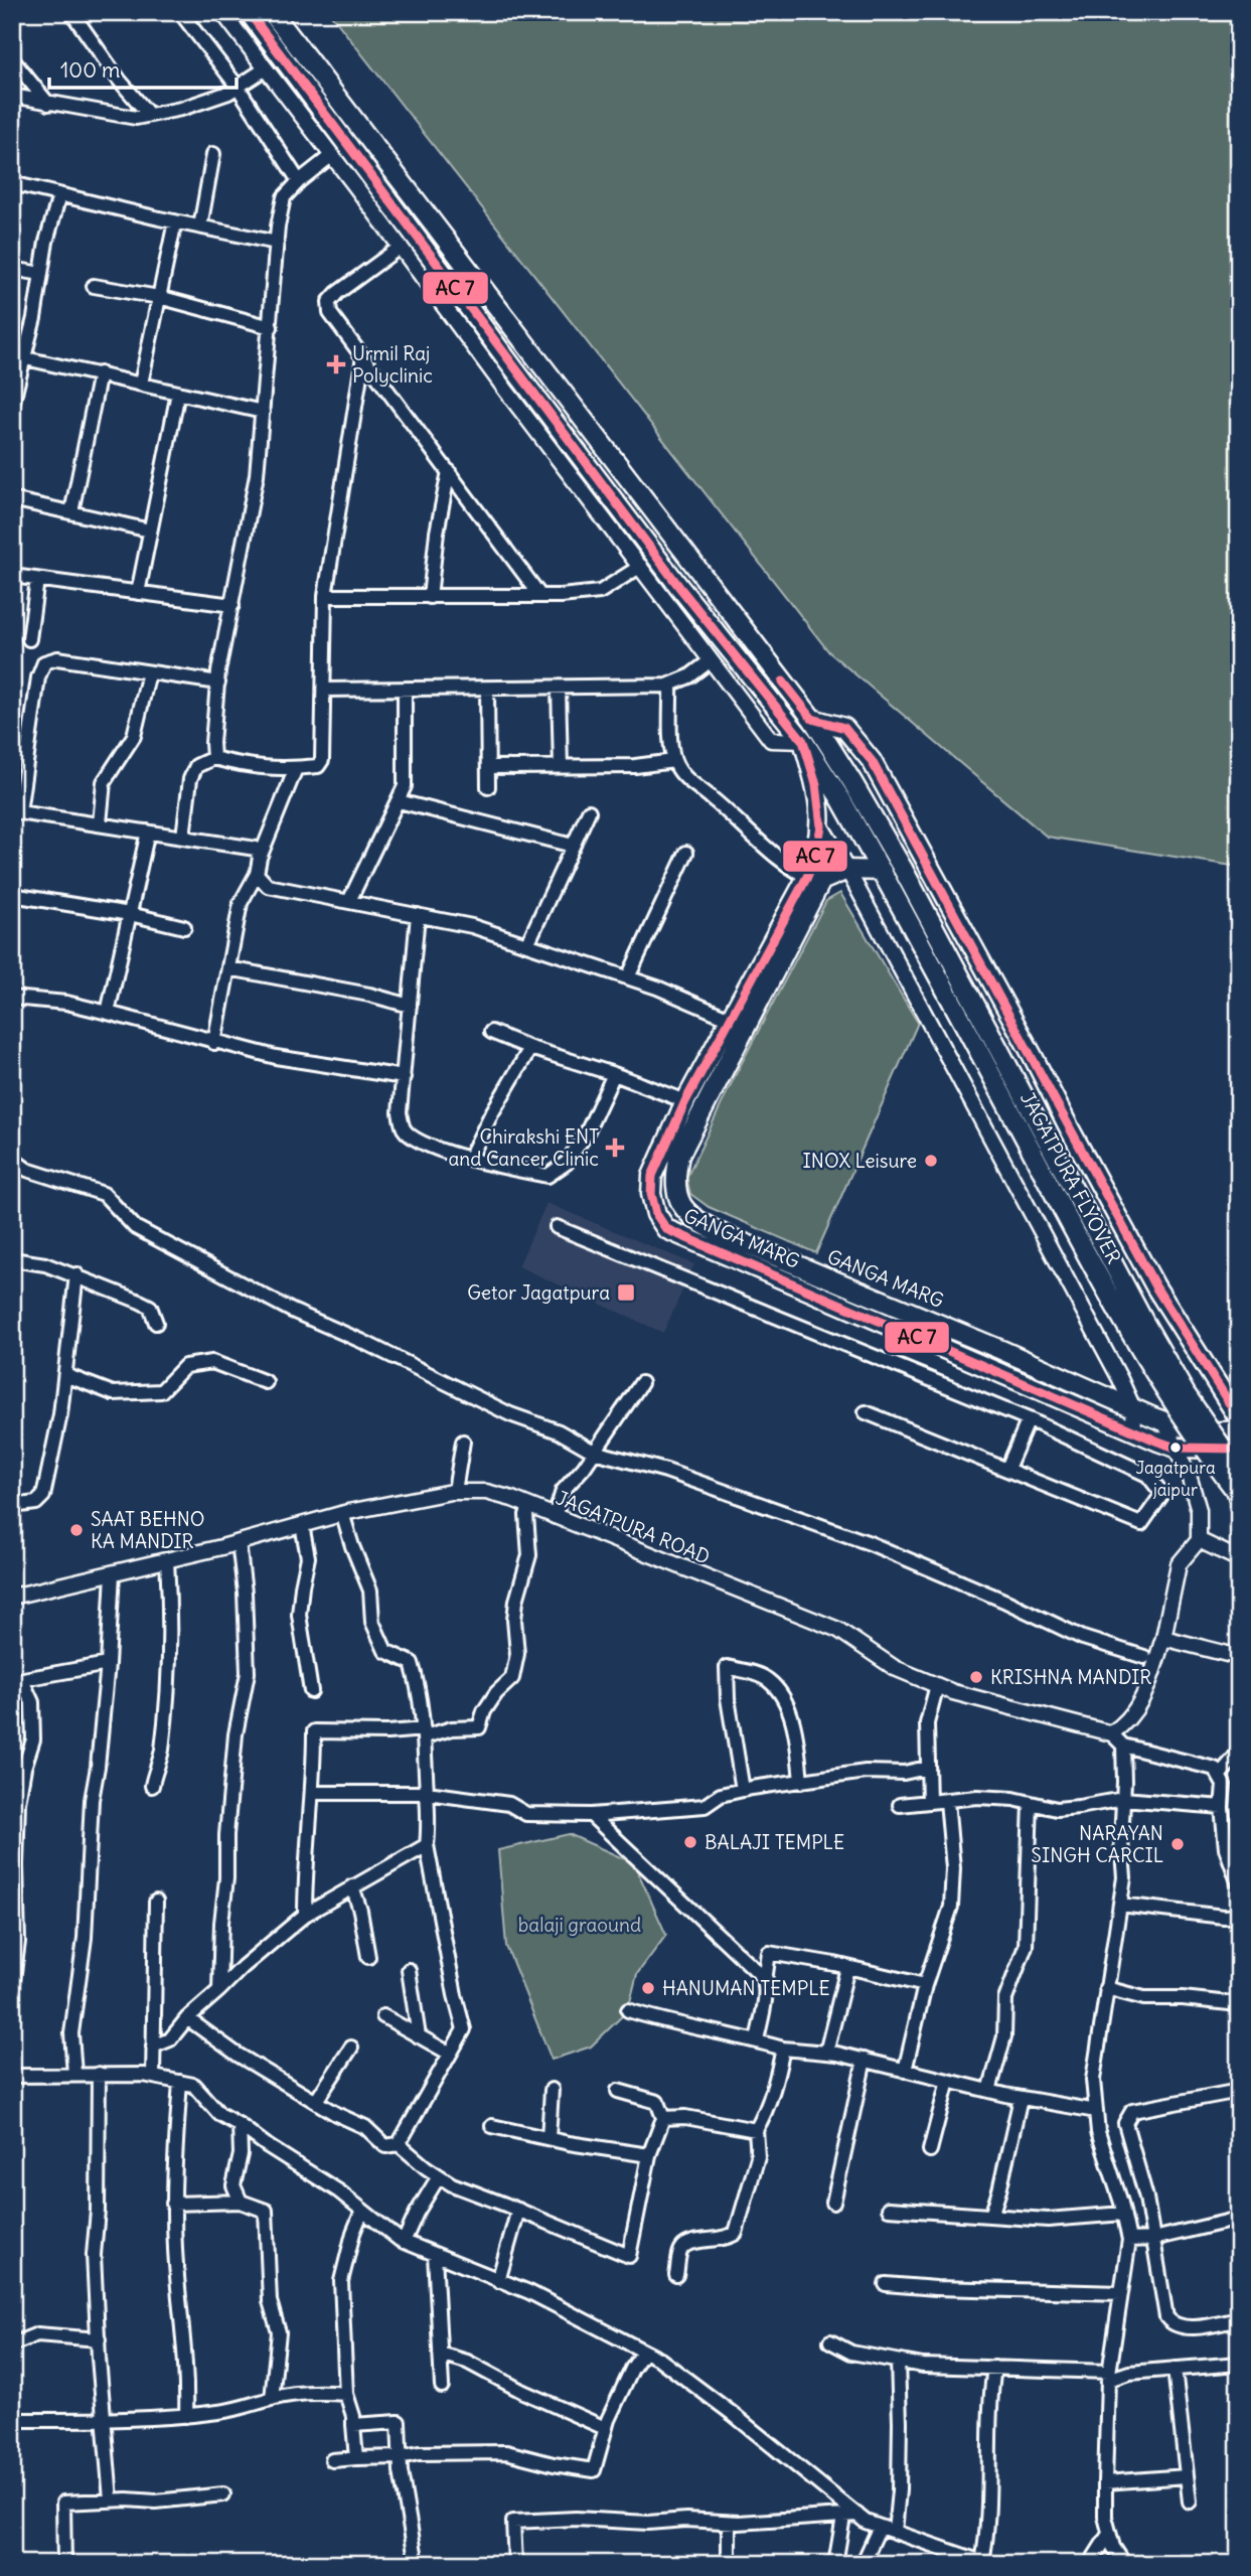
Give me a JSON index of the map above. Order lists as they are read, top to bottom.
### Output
{
  "streets": {
    "main road": ["JAGATPURA FLYOVER", "GANGA MARG"],
    "street": ["JAGATPURA ROAD"]
  },
  "parks": ["balaji graound"],
  "places": {
    "health": ["Urmil Raj Polyclinic", "Chirakshi ENT and Cancer Clinic"],
    "other": [
      "INOX Leisure",
      "Jagatpura jaipur",
      "SAAT BEHNO KA MANDIR",
      "KRISHNA MANDIR",
      "BALAJI TEMPLE",
      "NARAYAN SINGH CARCIL",
      "HANUMAN TEMPLE"
    ],
    "transit": ["Getor Jagatpura"]
  },
  "scale_bar": "100 m"
}
